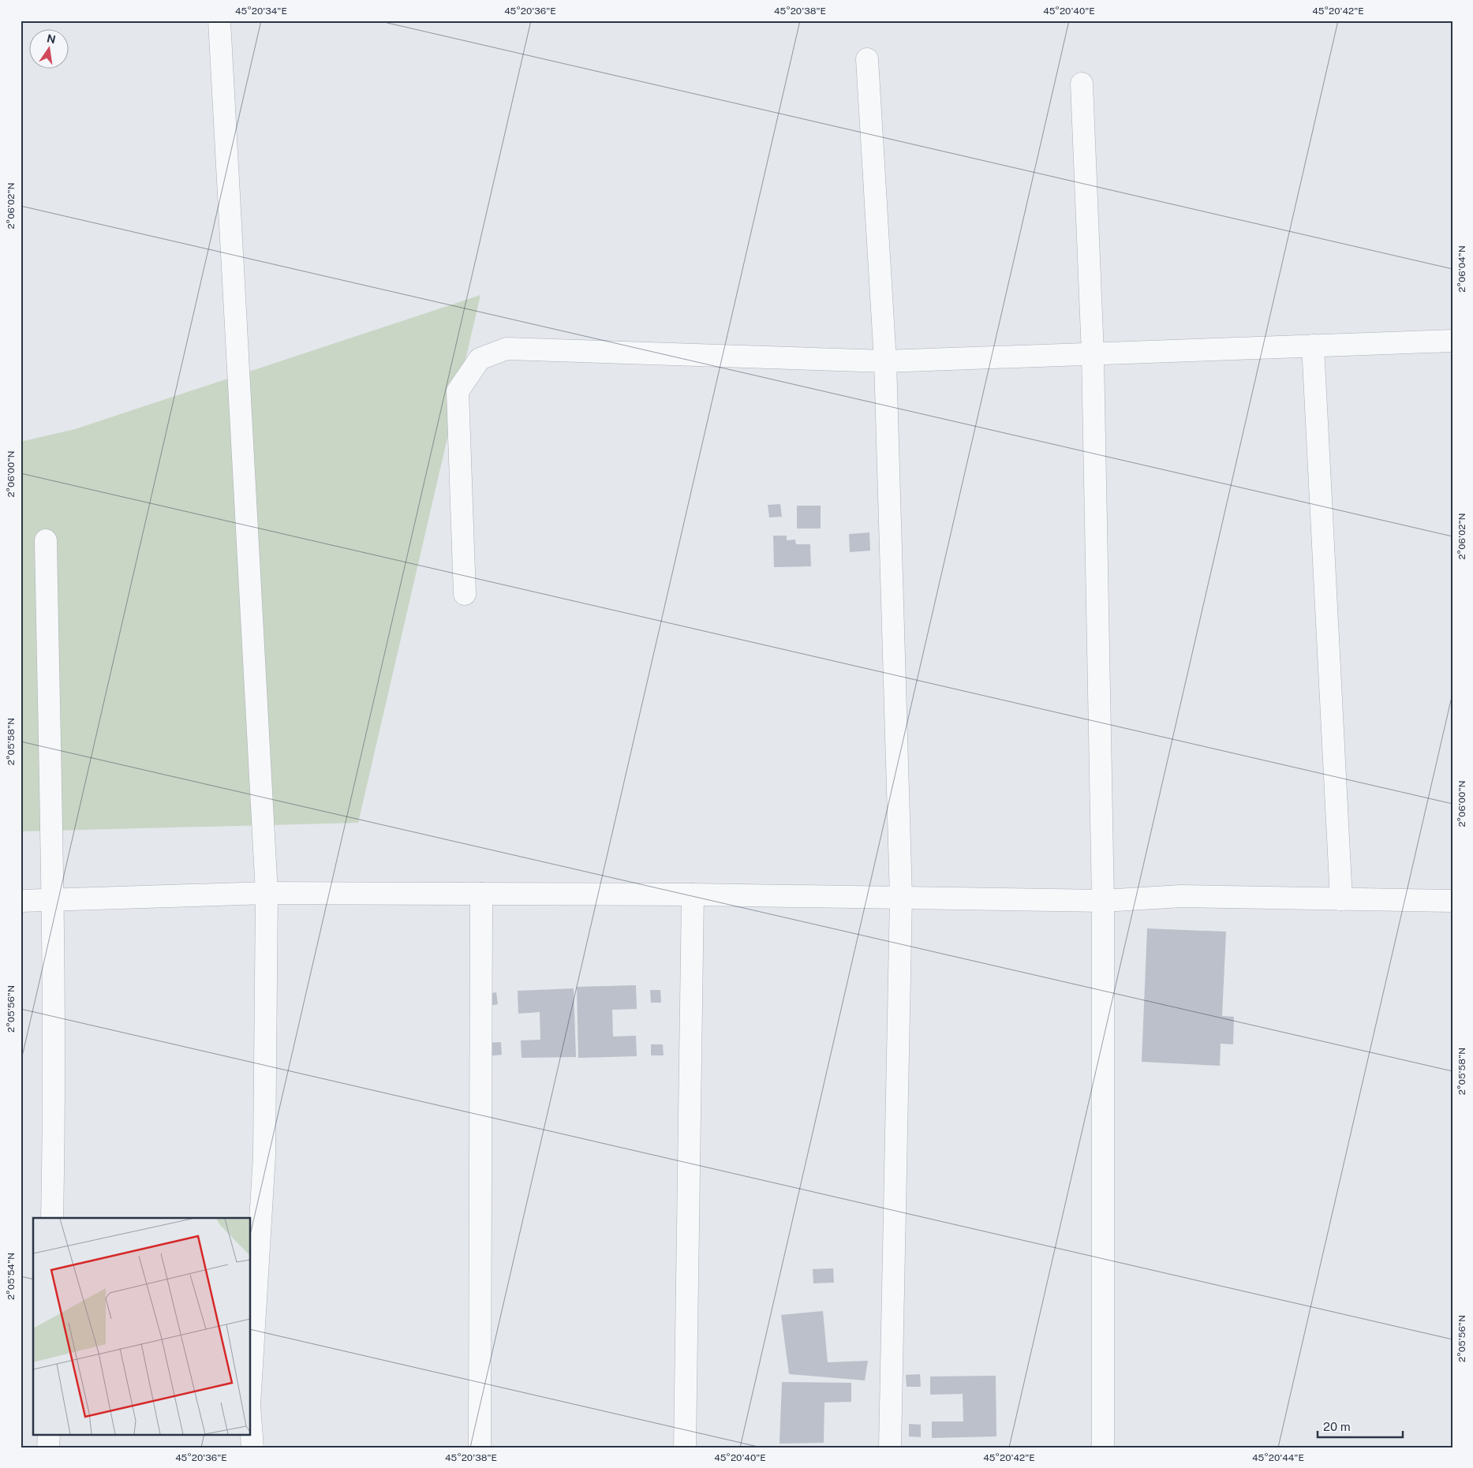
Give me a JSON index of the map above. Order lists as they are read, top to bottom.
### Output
{
  "scale_bar": "20 m",
  "north": "top",
  "coordinates": [
    "45°20'34\"E",
    "45°20'36\"E",
    "45°20'38\"E",
    "45°20'40\"E",
    "45°20'42\"E",
    "2°06'02\"N",
    "2°06'04\"N",
    "2°06'00\"N",
    "2°05'58\"N",
    "2°05'56\"N",
    "2°05'54\"N",
    "45°20'44\"E"
  ]
}
